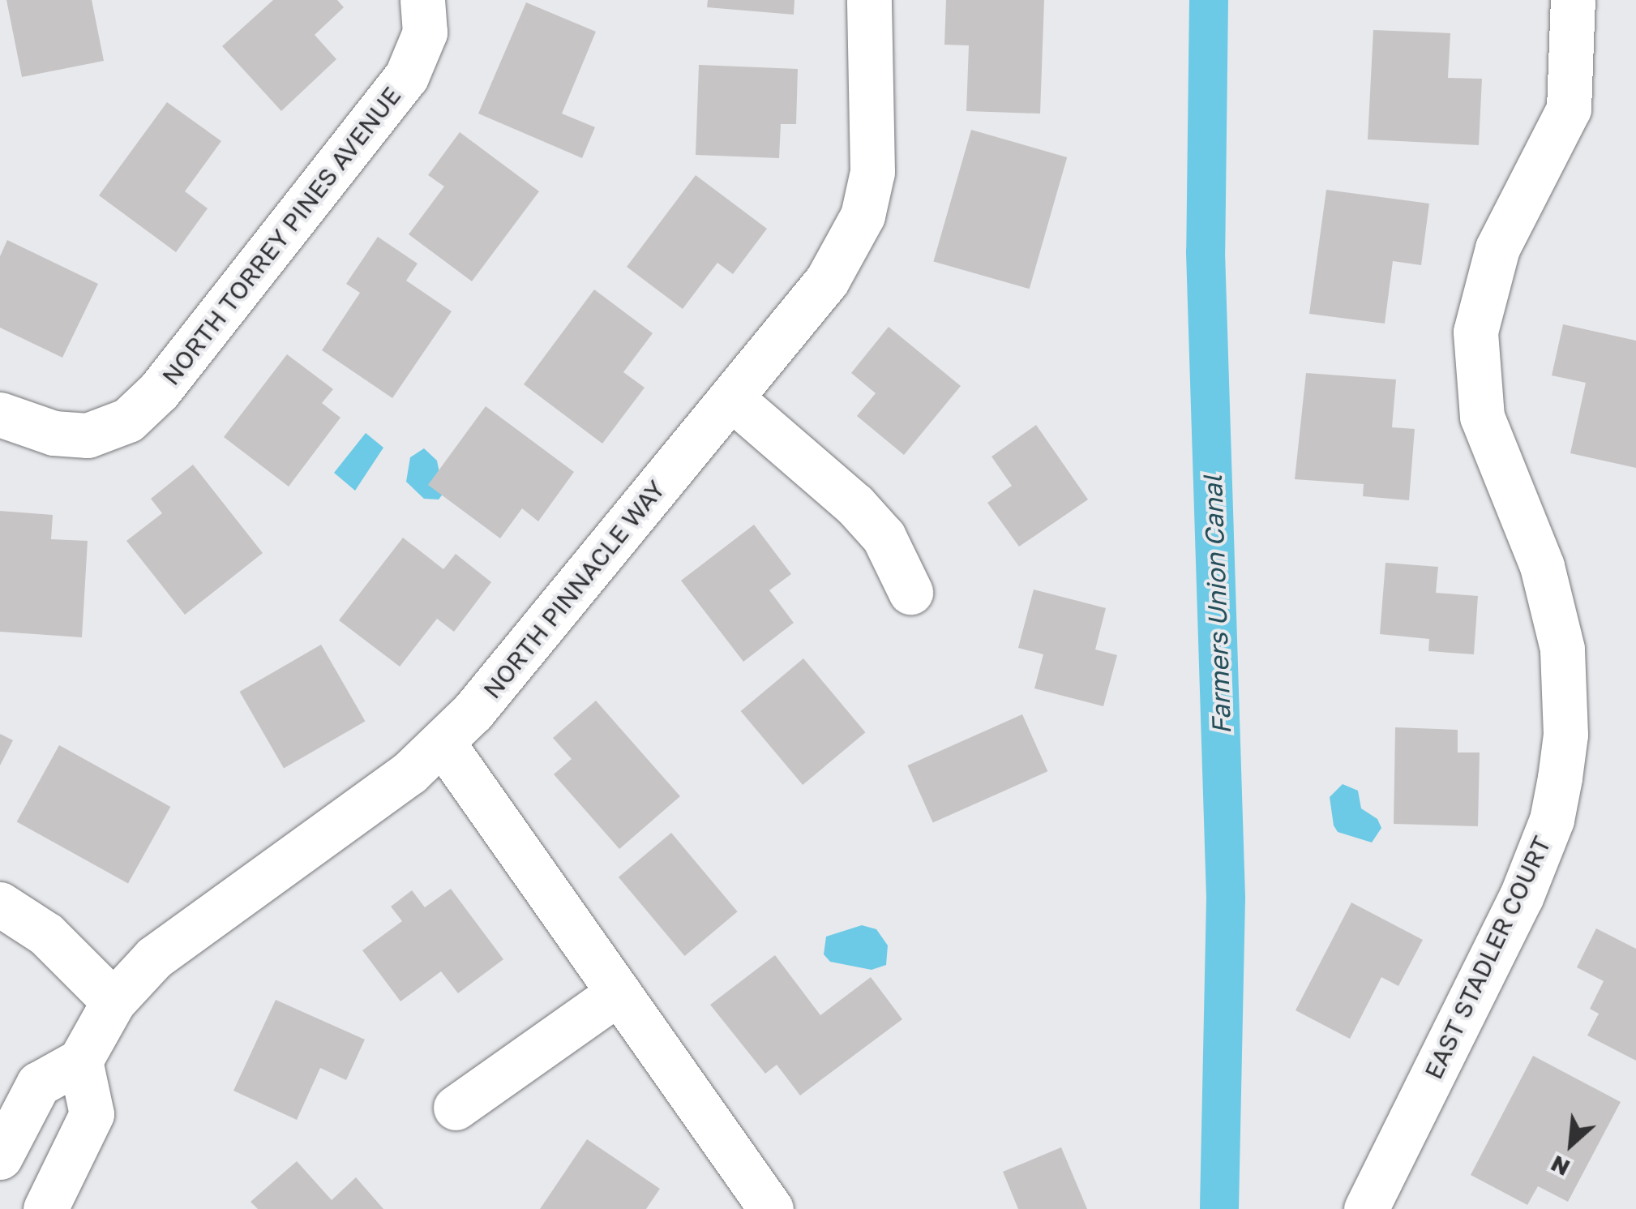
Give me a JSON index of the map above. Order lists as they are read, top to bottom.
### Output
{
  "streets": {
    "street": ["NORTH TORREY PINES AVENUE", "NORTH PINNACLE WAY", "EAST STADLER COURT"]
  },
  "water": ["Farmers Union Canal"],
  "north": "bottom left"
}
